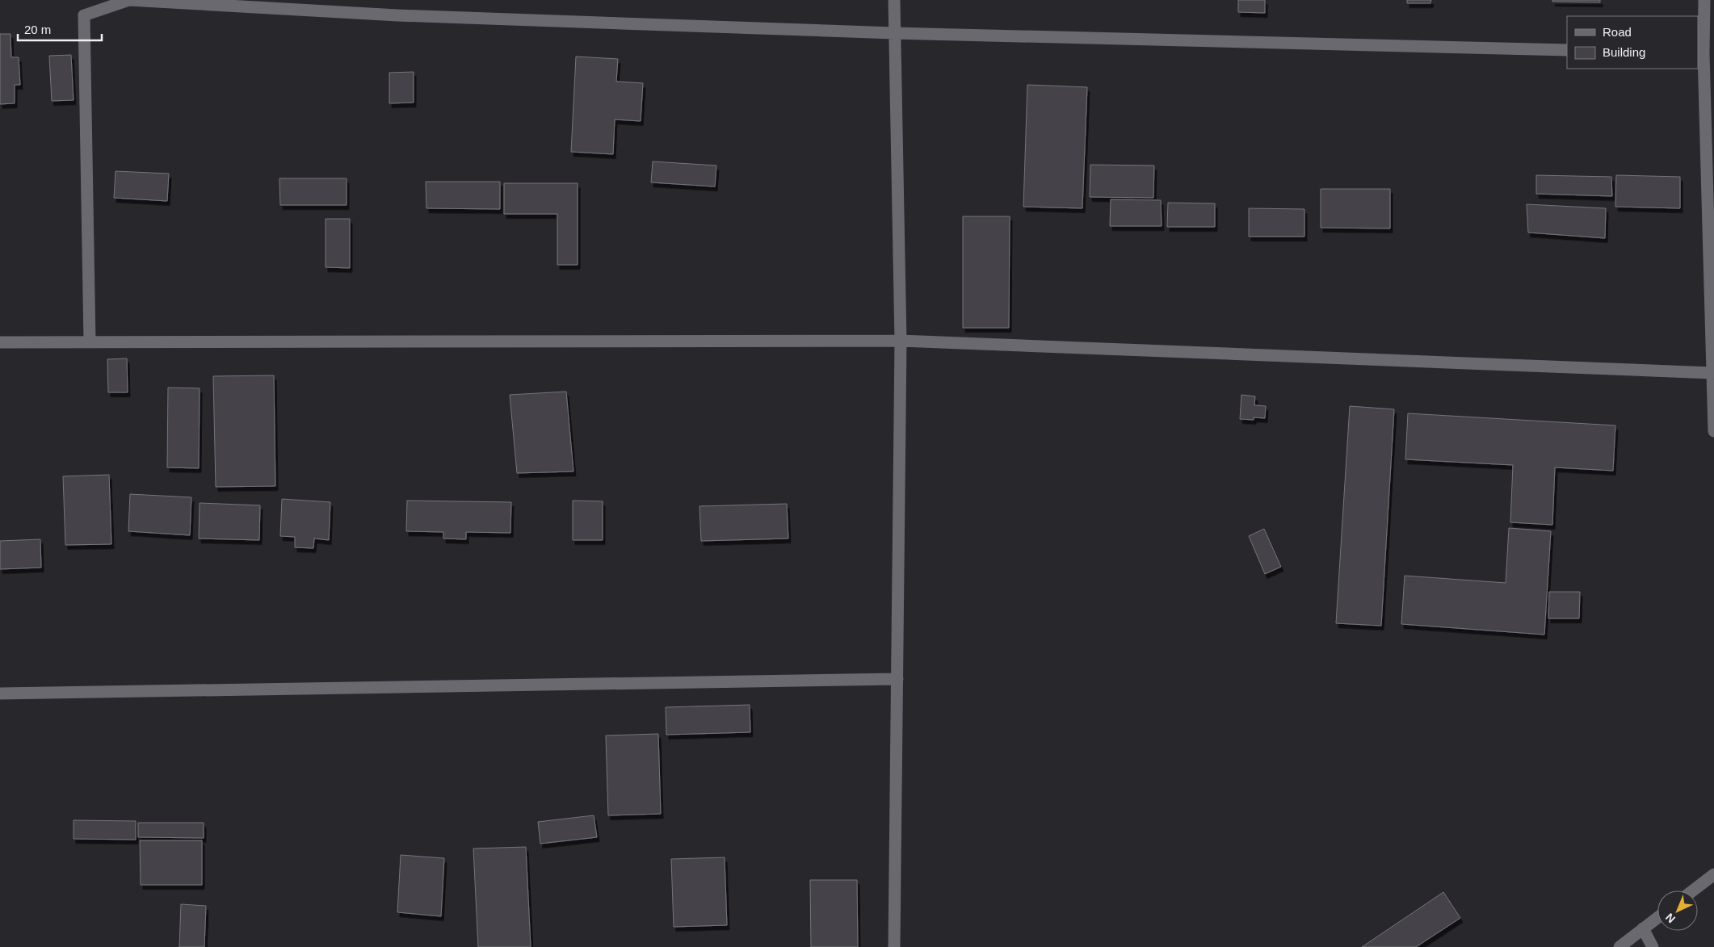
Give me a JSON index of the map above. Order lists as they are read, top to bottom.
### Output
{
  "legend": ["Road", "Building"],
  "scale_bar": "20 m",
  "north": "bottom left"
}
